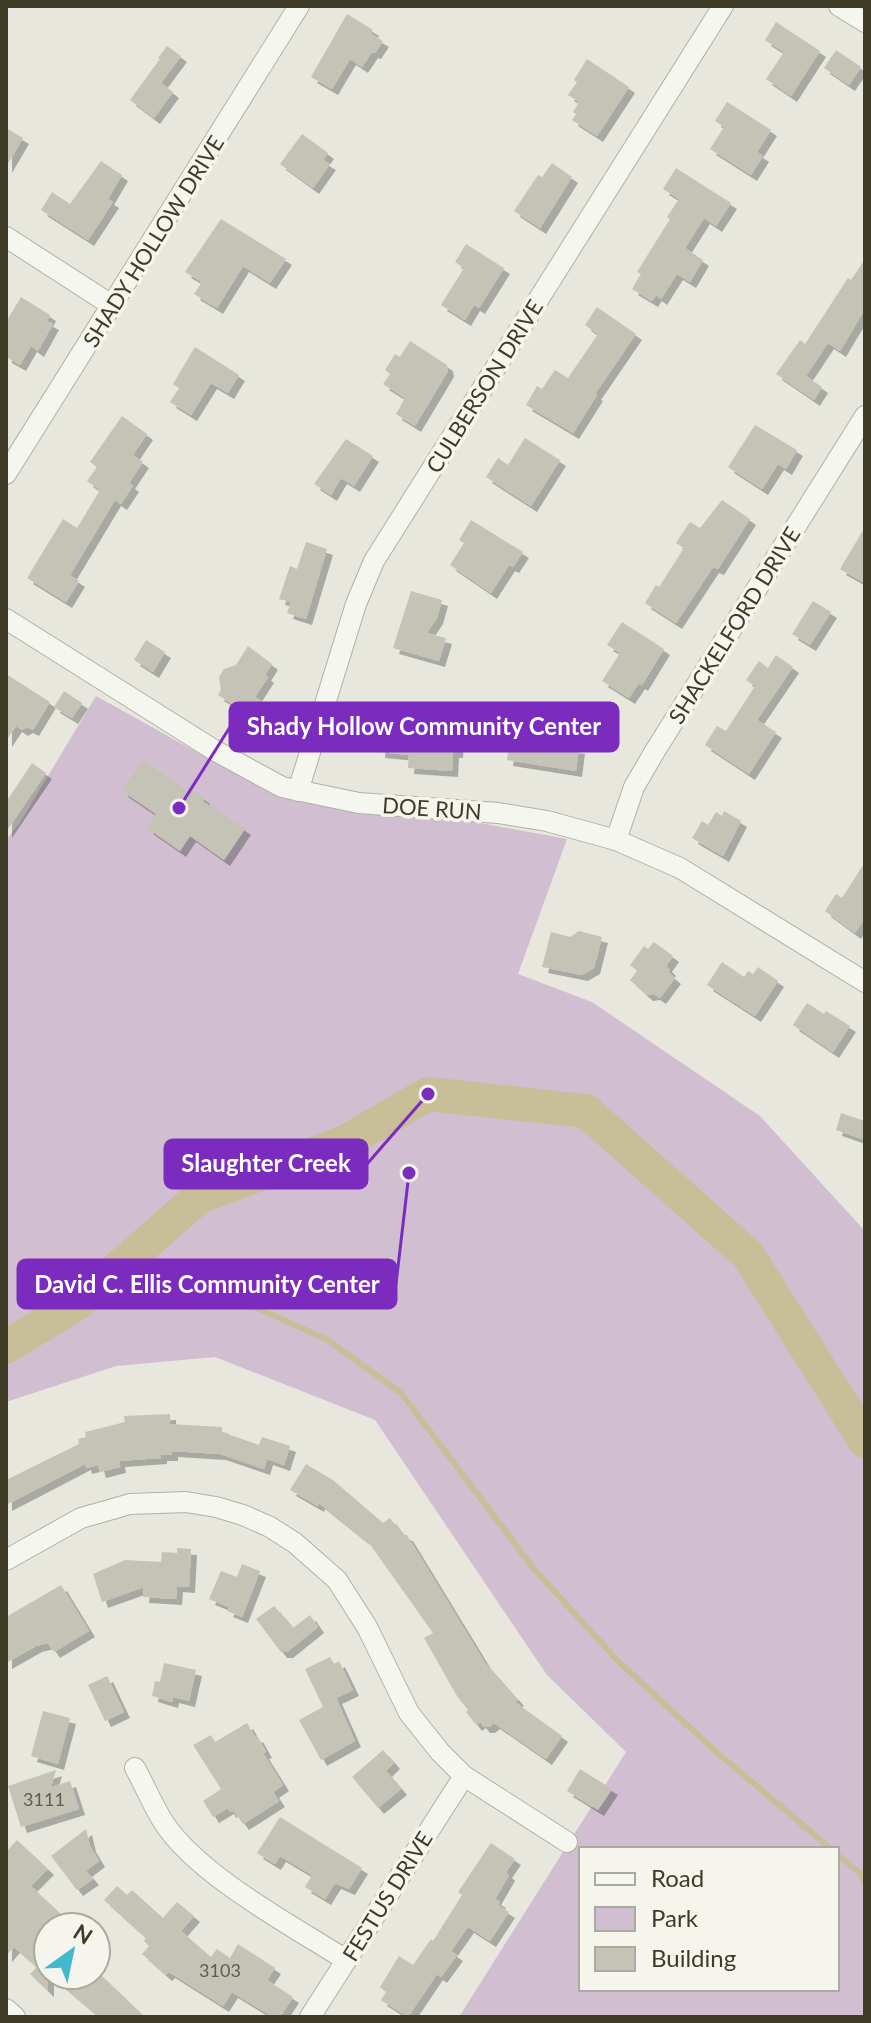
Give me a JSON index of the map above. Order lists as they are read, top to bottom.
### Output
{
  "streets": {
    "street": [
      "SHADY HOLLOW DRIVE",
      "CULBERSON DRIVE",
      "SHACKELFORD DRIVE",
      "DOE RUN",
      "FESTUS DRIVE"
    ]
  },
  "crossings": [
    ["CULBERSON DRIVE", "DOE RUN"],
    ["SHACKELFORD DRIVE", "DOE RUN"]
  ],
  "places": ["Shady Hollow Community Center", "Slaughter Creek", "David C. Ellis Community Center"],
  "house_numbers": ["3111", "3103"],
  "legend": ["Road", "Park", "Building"],
  "north": "top right"
}
